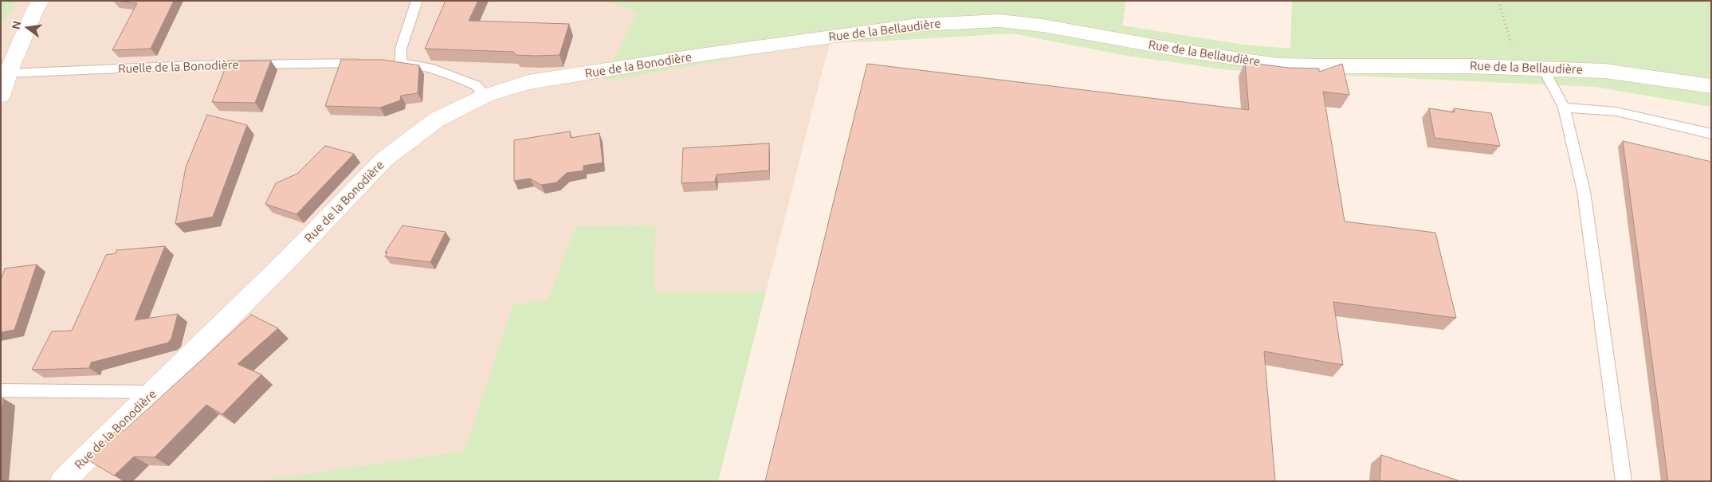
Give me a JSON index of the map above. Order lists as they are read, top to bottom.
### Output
{
  "streets": {
    "street": ["Rue de la Bellaudière", "Rue de la Bonodière"],
    "lane": ["Ruelle de la Bonodière"]
  },
  "crossings": [
    ["Rue de la Bellaudière", "Rue de la Bonodière"]
  ],
  "north": "left"
}
